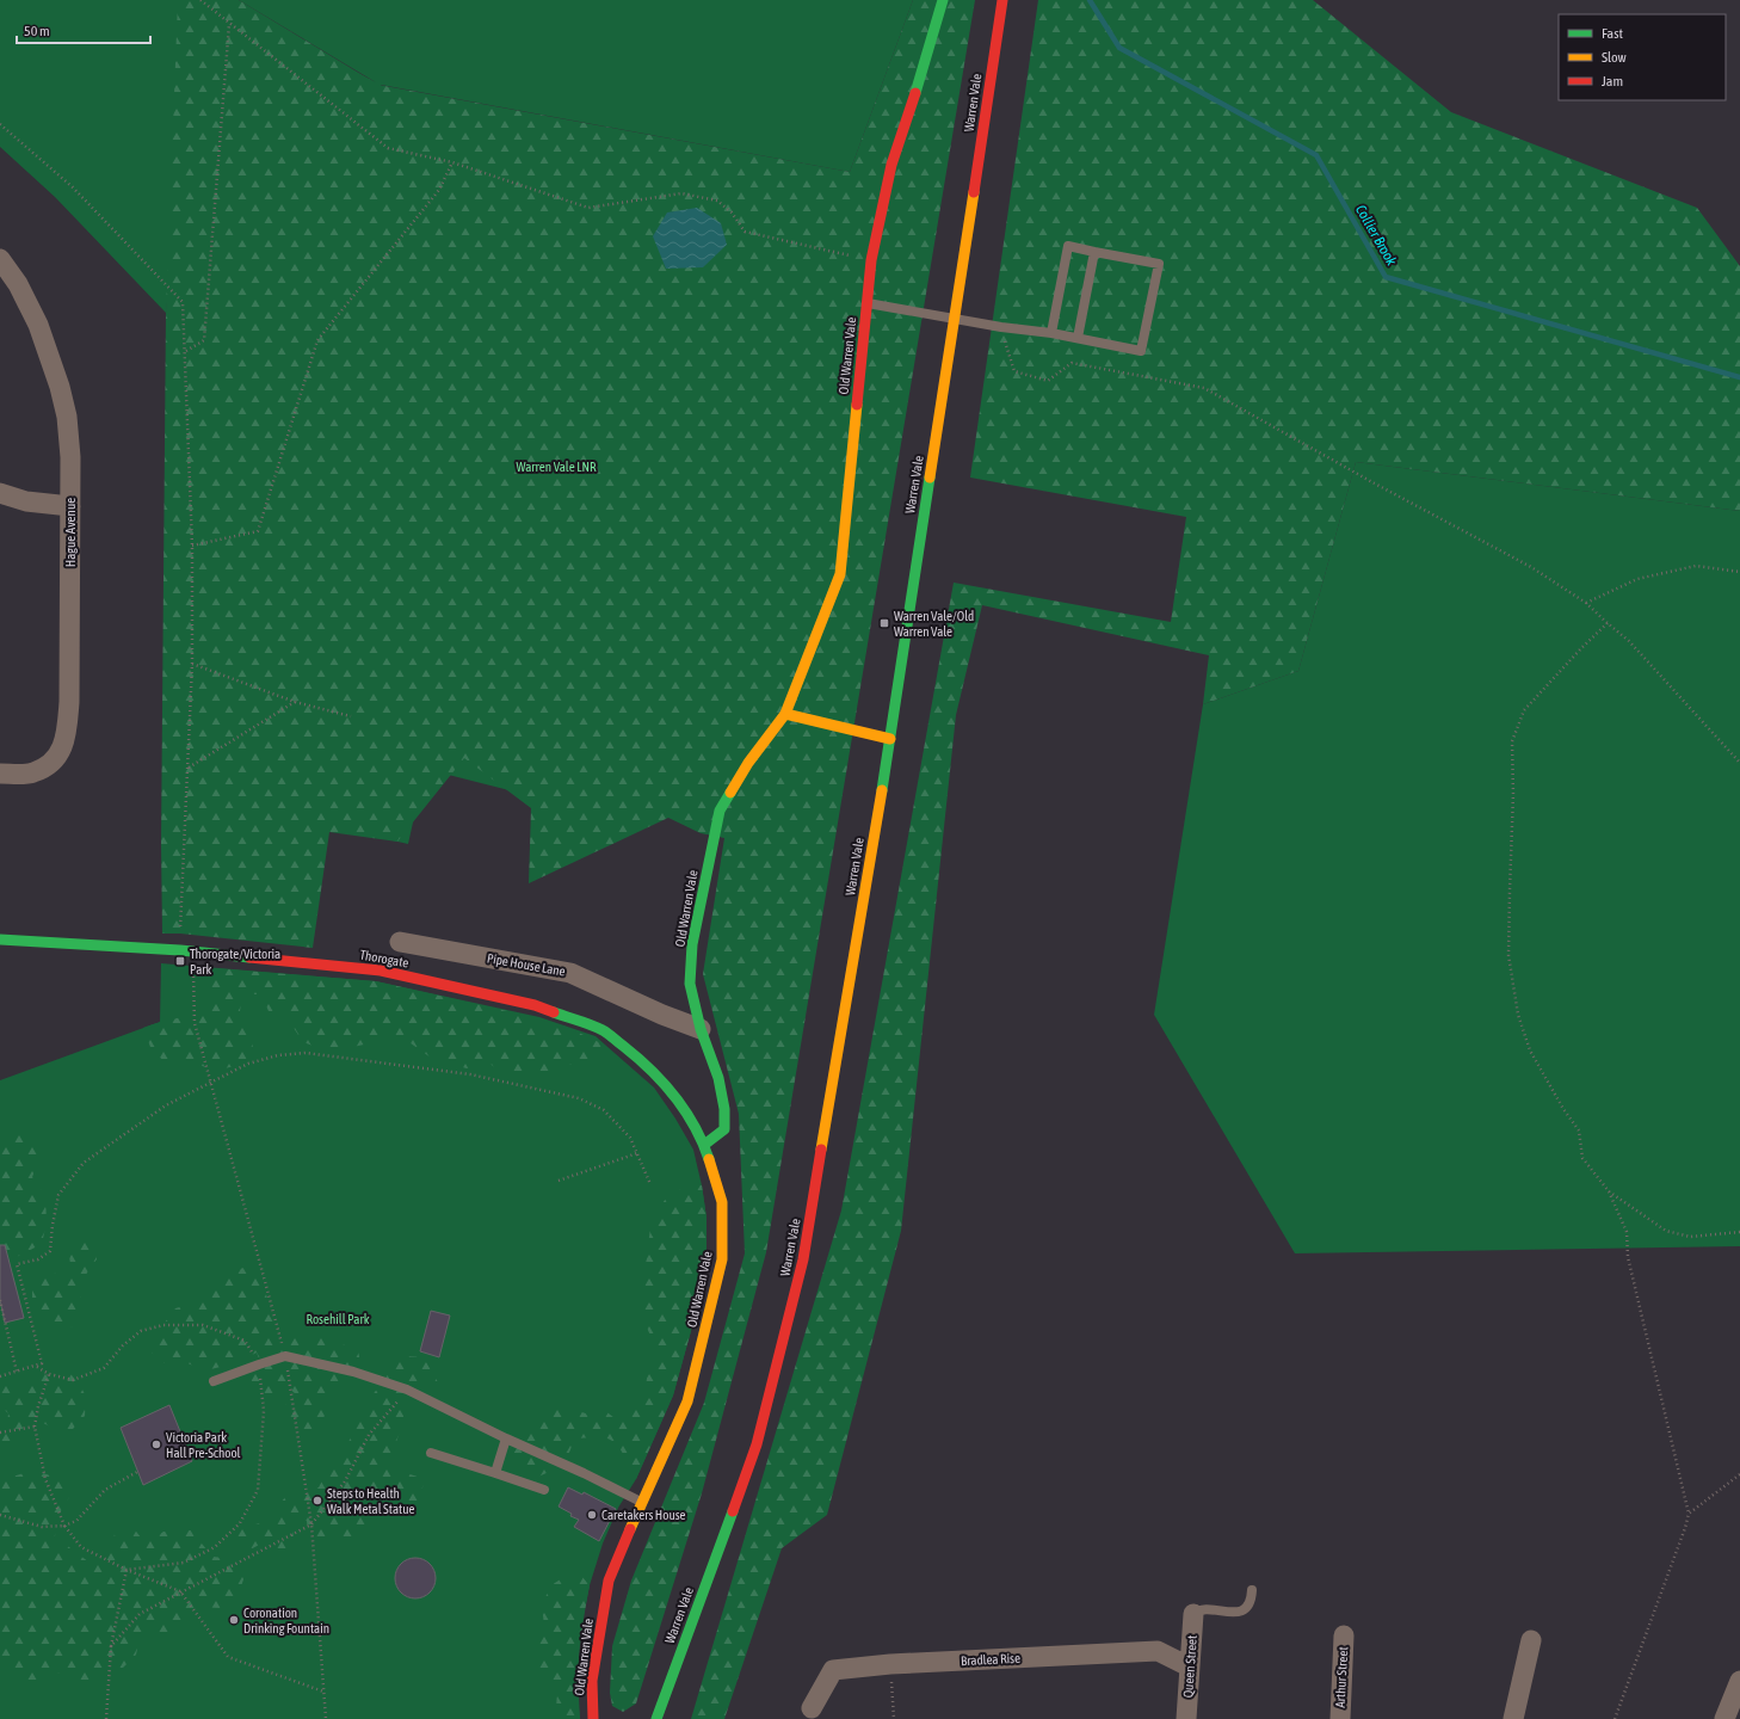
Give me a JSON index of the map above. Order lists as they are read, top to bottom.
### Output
{
  "streets": {
    "street": [
      "Warren Vale",
      "Old Warren Vale",
      "Hague Avenue",
      "Thorogate",
      "Pipe House Lane",
      "Bradlea Rise",
      "Queen Street",
      "Arthur Street"
    ]
  },
  "crossings": [
    ["Old Warren Vale", "Thorogate"],
    ["Old Warren Vale", "Pipe House Lane"],
    ["Bradlea Rise", "Queen Street"]
  ],
  "water": ["Collier Brook"],
  "parks": ["Warren Vale LNR", "Rosehill Park"],
  "places": {
    "transit": ["Warren Vale/Old Warren Vale", "Thorogate/Victoria Park"],
    "other": [
      "Victoria Park Hall Pre-School",
      "Steps to Health Walk Metal Statue",
      "Caretakers House",
      "Coronation Drinking Fountain"
    ]
  },
  "legend": ["Fast", "Slow", "Jam"],
  "scale_bar": "50 m"
}
